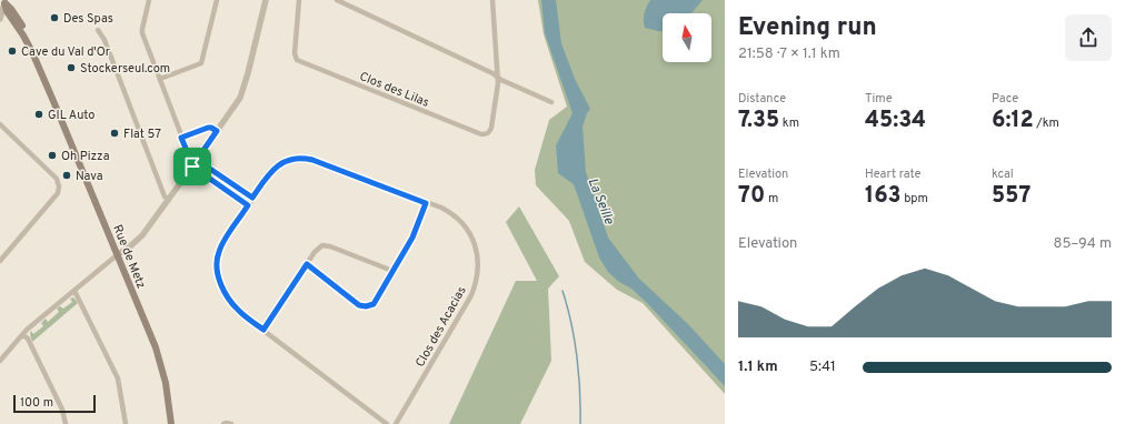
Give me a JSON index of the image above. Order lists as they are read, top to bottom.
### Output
{
  "streets": {
    "main road": ["Rue de Metz"],
    "street": ["Clos des Lilas", "Clos des Acacias"]
  },
  "water": ["La Seille"],
  "places": [
    "Des Spas",
    "Cave du Val d'Or",
    "Stockerseul.com",
    "GIL Auto",
    "Flat 57",
    "Oh Pizza",
    "Nava"
  ],
  "scale_bar": "100 m",
  "north": "top",
  "page": {
    "heading": ["Evening run", "21:58 · 7 × 1.1 km"],
    "stats": [
      ["Distance", "7.35 km"],
      ["Time", "45:34"],
      ["Pace", "6:12 /km"],
      ["Elevation", "70 m"],
      ["Heart rate", "163 bpm"],
      ["kcal", "557"]
    ],
    "chart": ["Elevation", "85–94 m"],
    "list": [
      {
        "name": "1.1 km",
        "note": "5:41"
      }
    ],
    "scale": "100 m"
  }
}
